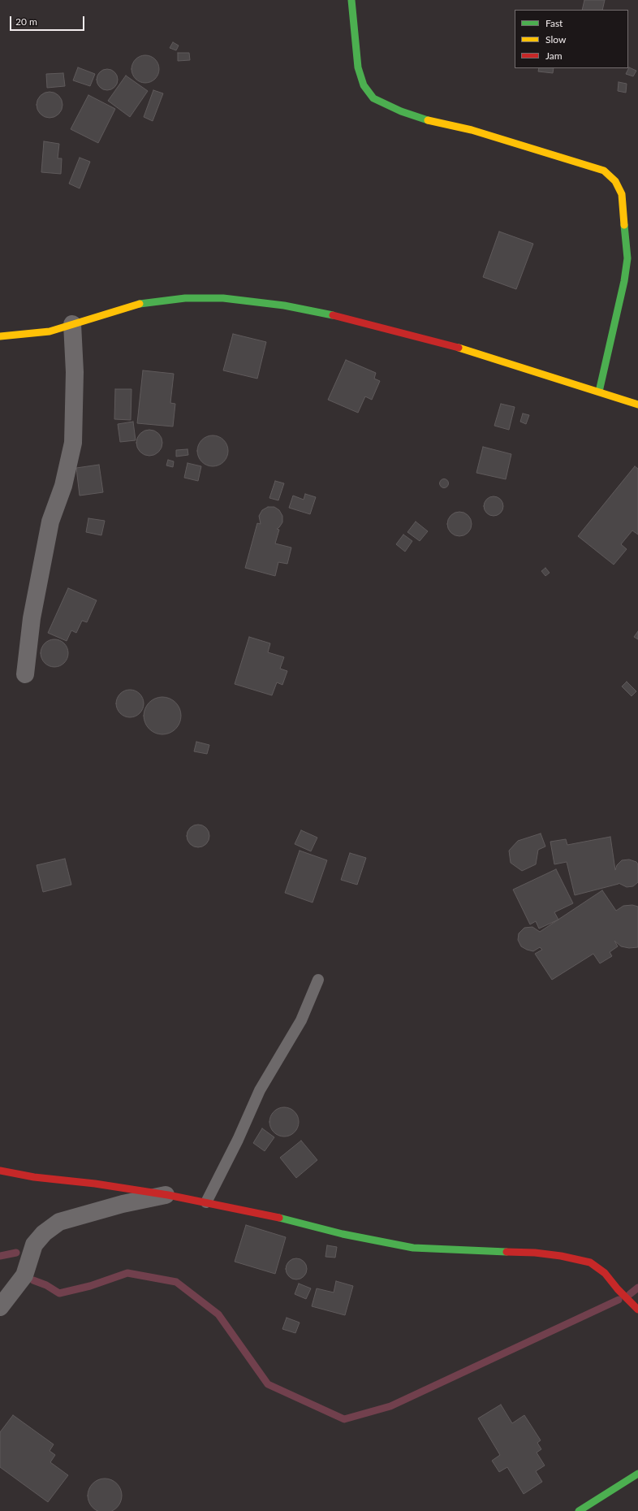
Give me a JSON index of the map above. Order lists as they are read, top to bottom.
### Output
{
  "legend": ["Fast", "Slow", "Jam"],
  "scale_bar": "20 m"
}
